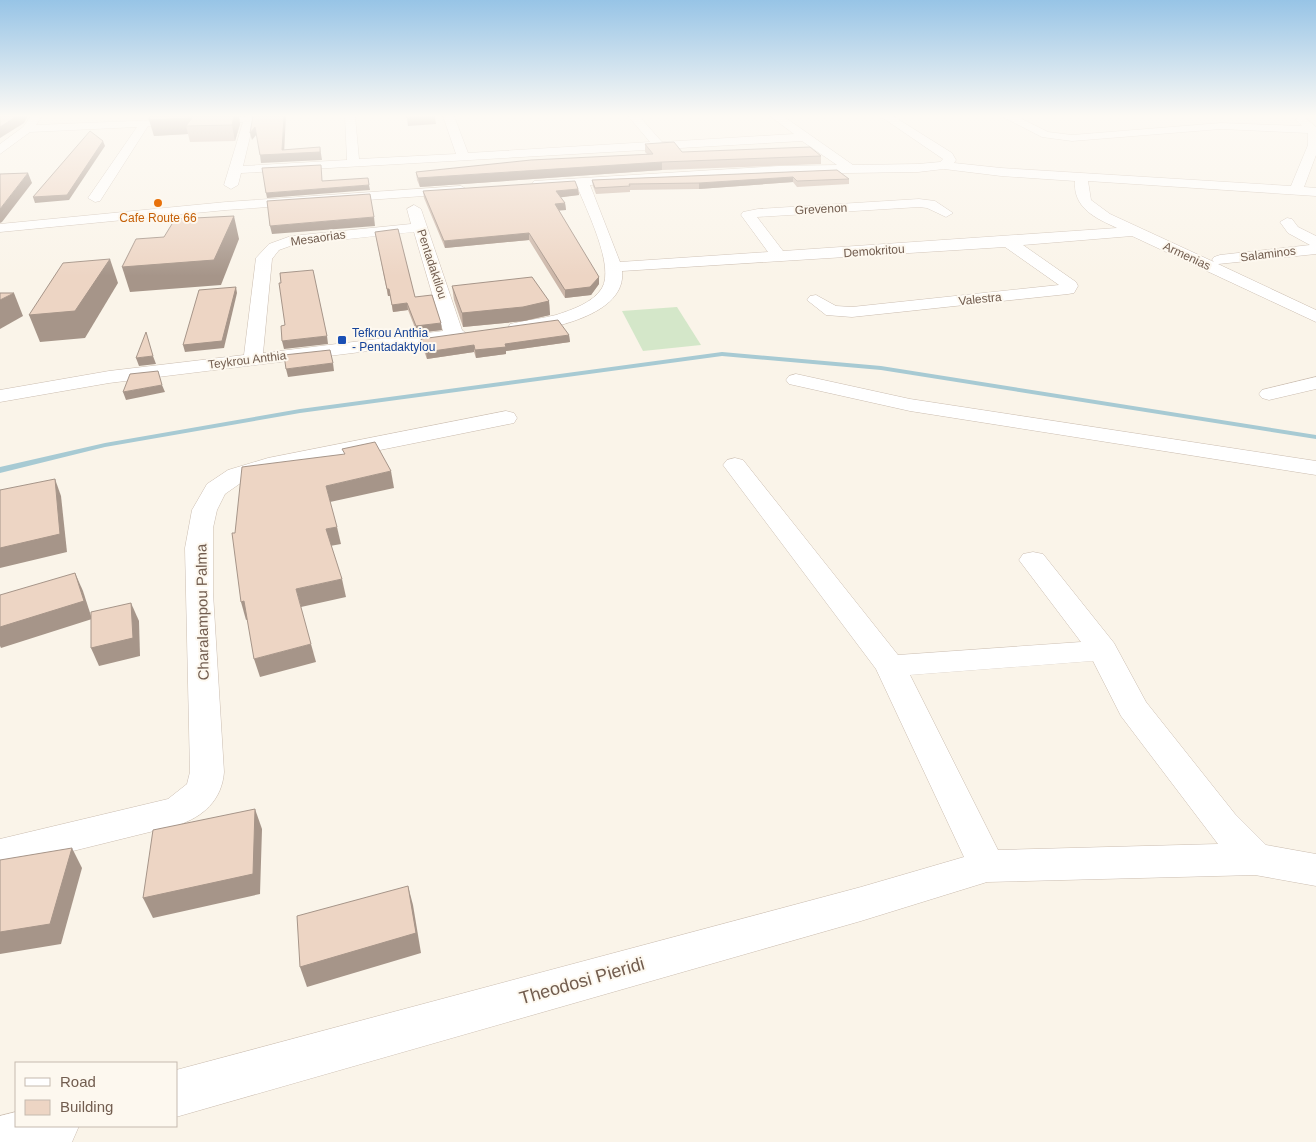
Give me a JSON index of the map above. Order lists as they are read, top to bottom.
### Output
{
  "streets": {
    "street": [
      "Grevenon",
      "Mesaorias",
      "Demokritou",
      "Salaminos",
      "Armenias",
      "Pentadaktilou",
      "Valestra",
      "Teykrou Anthia",
      "Charalampou Palma",
      "Theodosi Pieridi"
    ]
  },
  "crossings": [
    ["Grevenon", "Demokritou"],
    ["Mesaorias", "Pentadaktilou"],
    ["Mesaorias", "Teykrou Anthia"],
    ["Demokritou", "Armenias"],
    ["Demokritou", "Valestra"],
    ["Pentadaktilou", "Teykrou Anthia"]
  ],
  "places": {
    "other": ["Cafe Route 66"],
    "transit": ["Tefkrou Anthia - Pentadaktylou"]
  },
  "legend": ["Road", "Building"]
}
